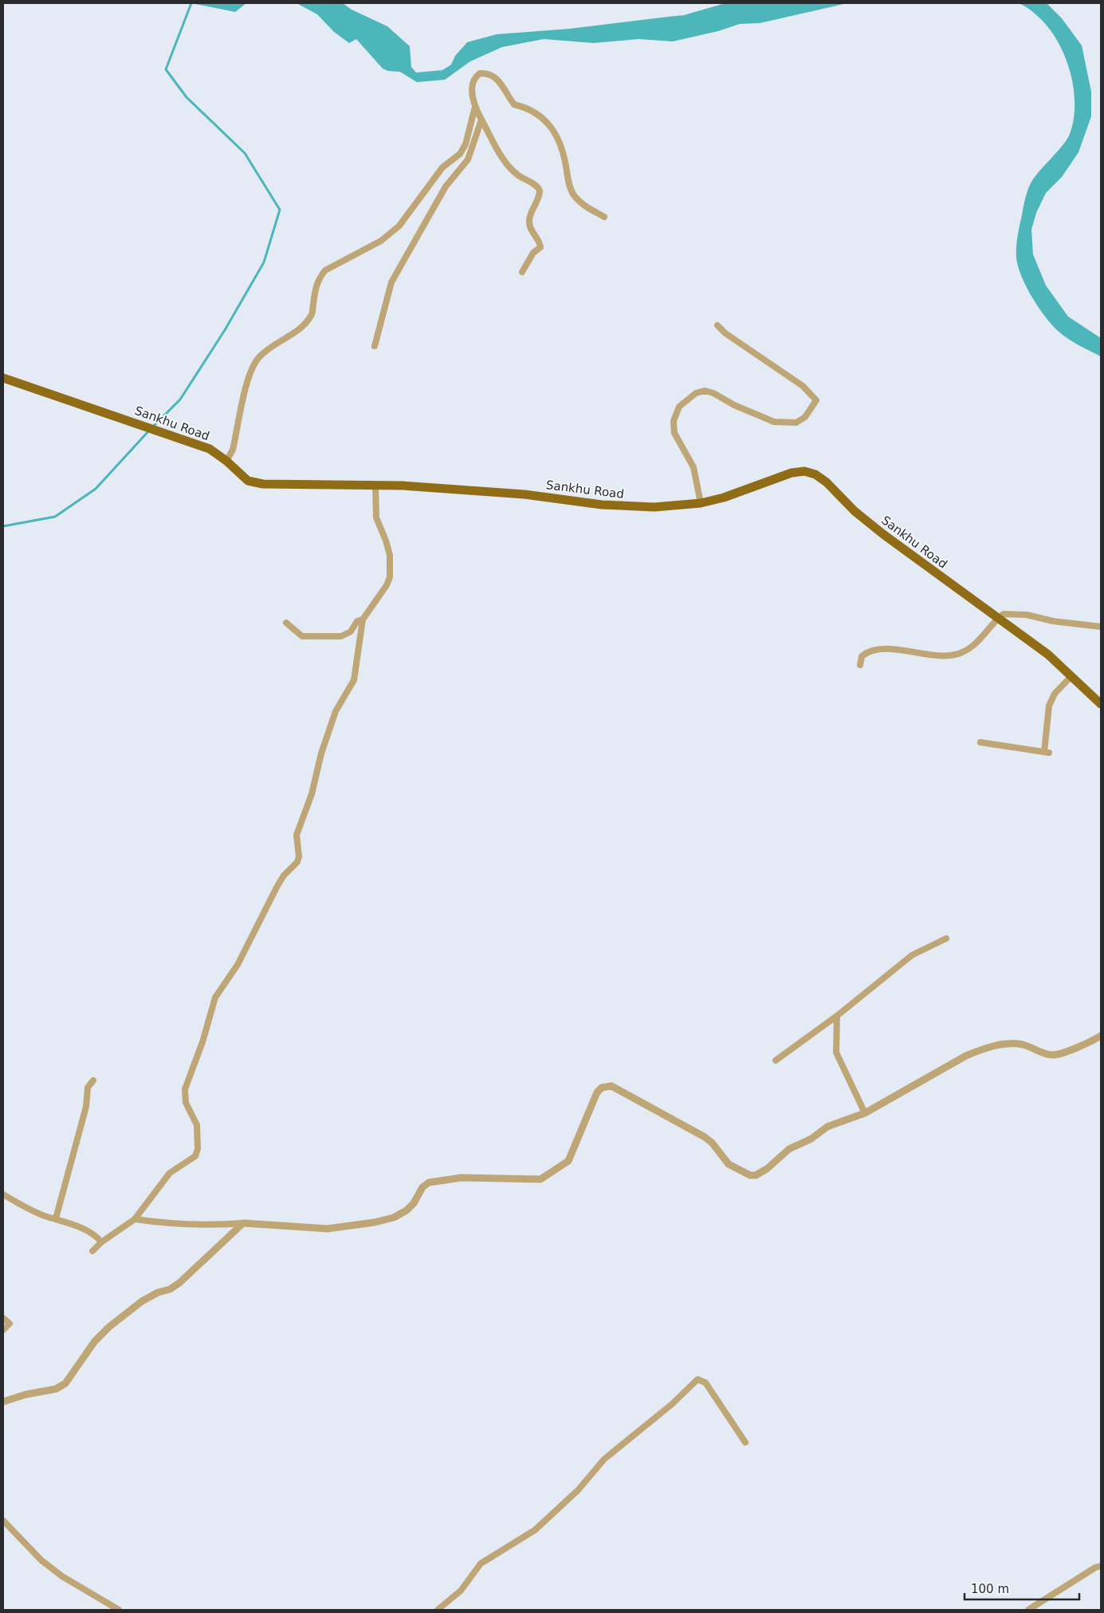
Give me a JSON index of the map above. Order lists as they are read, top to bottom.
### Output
{
  "streets": {
    "main road": ["Sankhu Road"]
  },
  "scale_bar": "100 m"
}
